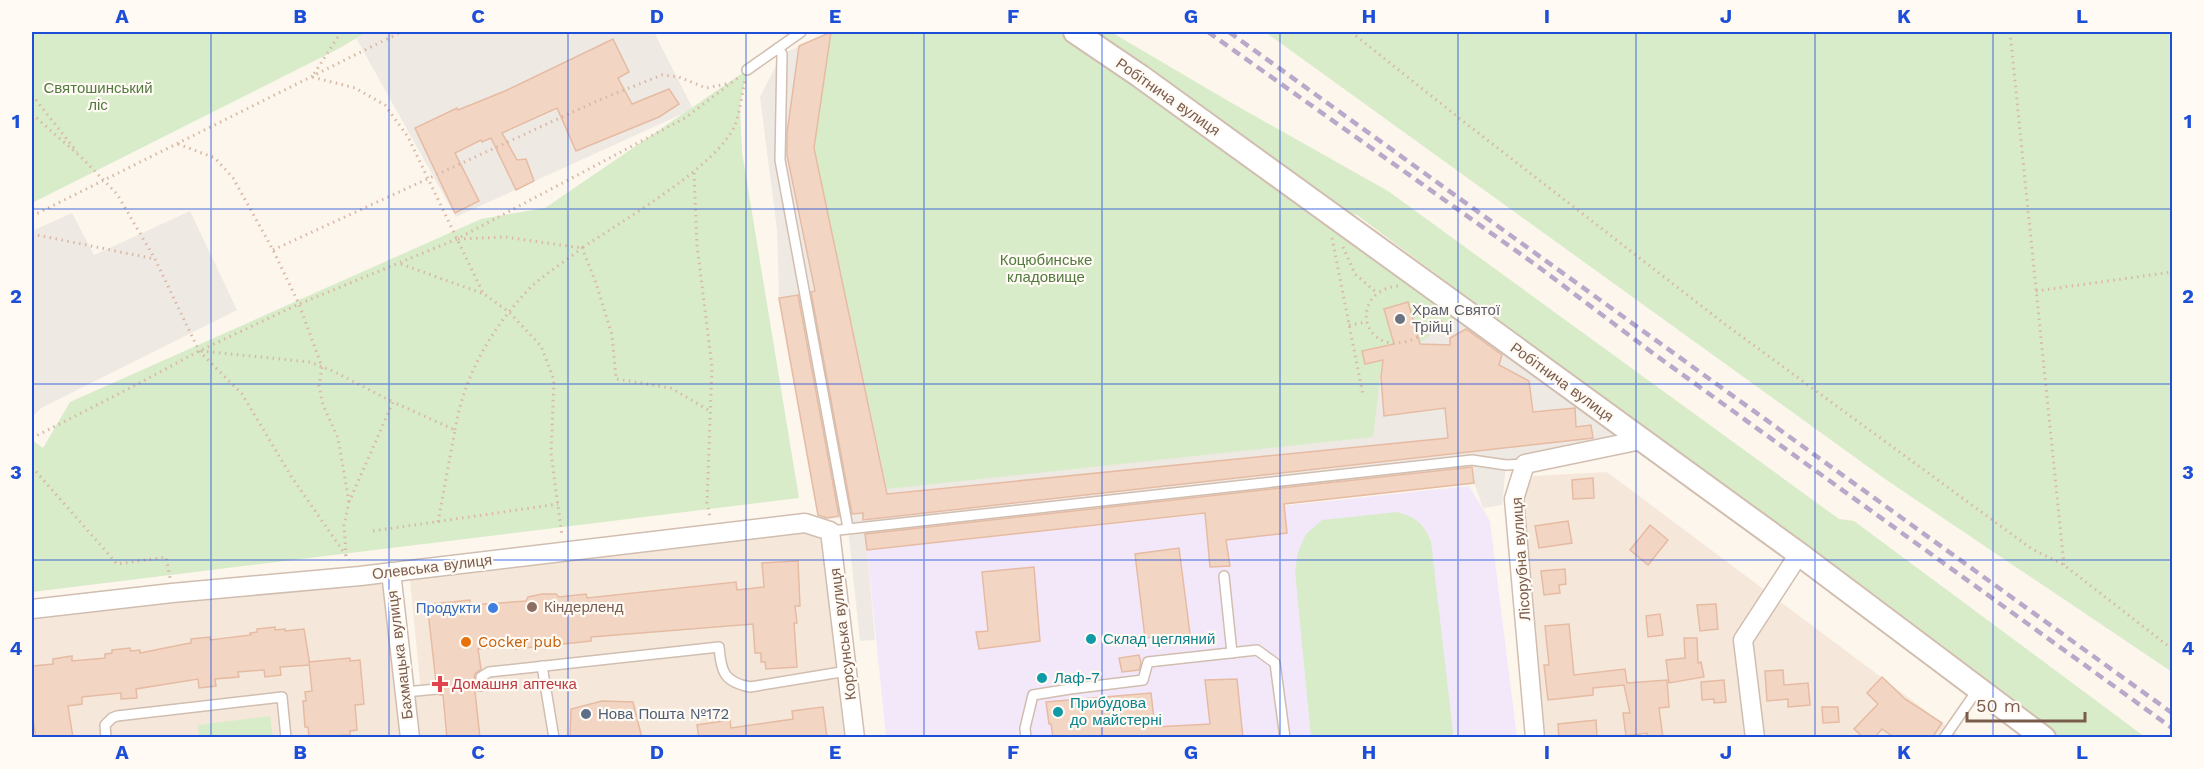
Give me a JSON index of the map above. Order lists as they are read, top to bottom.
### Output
{
  "streets": {
    "street": [
      "Робітнича вулиця",
      "Лісорубна вулиця",
      "Олевська вулиця",
      "Корсунська вулиця",
      "Бахмацька вулиця"
    ]
  },
  "crossings": [
    ["Олевська вулиця", "Корсунська вулиця"],
    ["Олевська вулиця", "Бахмацька вулиця"]
  ],
  "parks": ["Святошинський ліс", "Коцюбинське кладовище"],
  "places": {
    "other": [
      "Храм Святої Трійці",
      "Кіндерленд",
      "Продукти",
      "Склад цегляний",
      "Cocker pub",
      "Лаф-7",
      "Прибудова до майстерні",
      "Нова Пошта №172"
    ],
    "health": ["Домашня аптечка"]
  },
  "scale_bar": "50 m",
  "grid": {
    "columns": [
      "A",
      "B",
      "C",
      "D",
      "E",
      "F",
      "G",
      "H",
      "I",
      "J",
      "K",
      "L"
    ],
    "rows": [
      "1",
      "2",
      "3",
      "4"
    ]
  }
}
